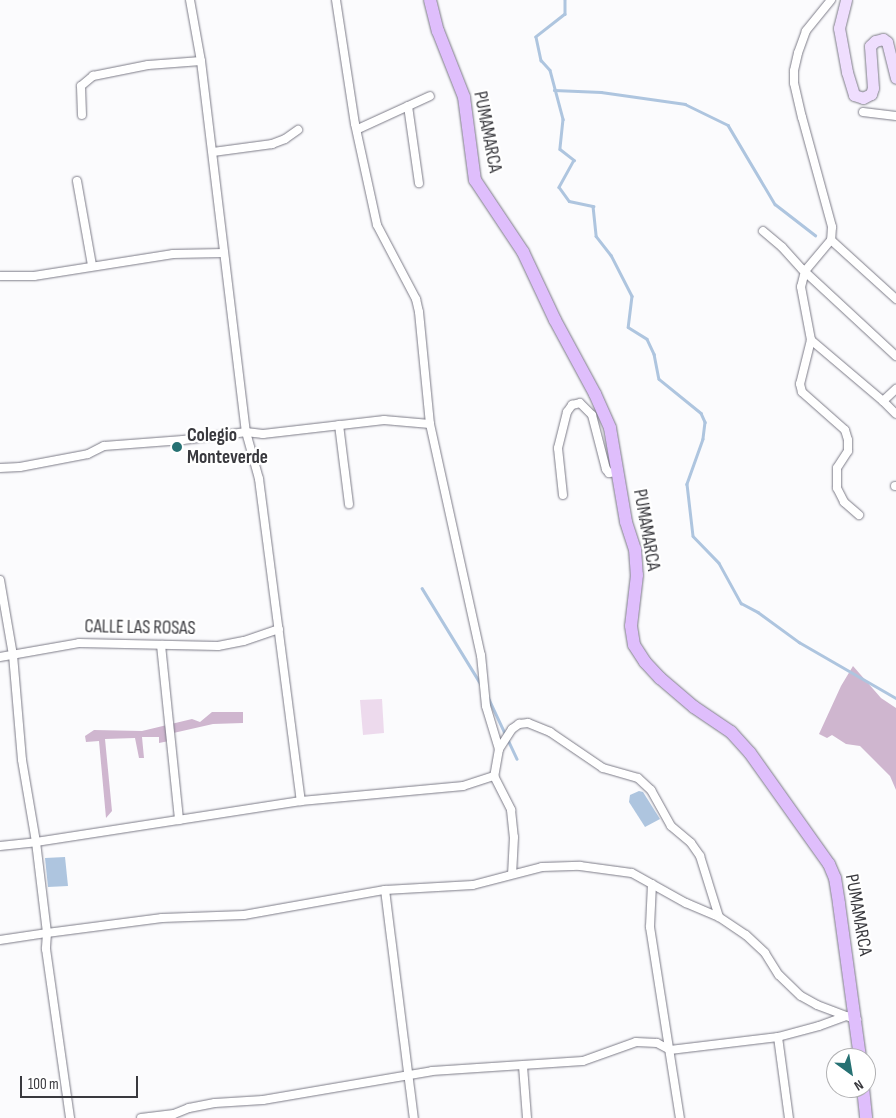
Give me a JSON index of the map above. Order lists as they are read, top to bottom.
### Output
{
  "streets": {
    "main road": ["PUMAMARCA"],
    "street": ["CALLE LAS ROSAS"]
  },
  "places": ["Colegio Monteverde"],
  "scale_bar": "100 m",
  "north": "bottom right"
}
